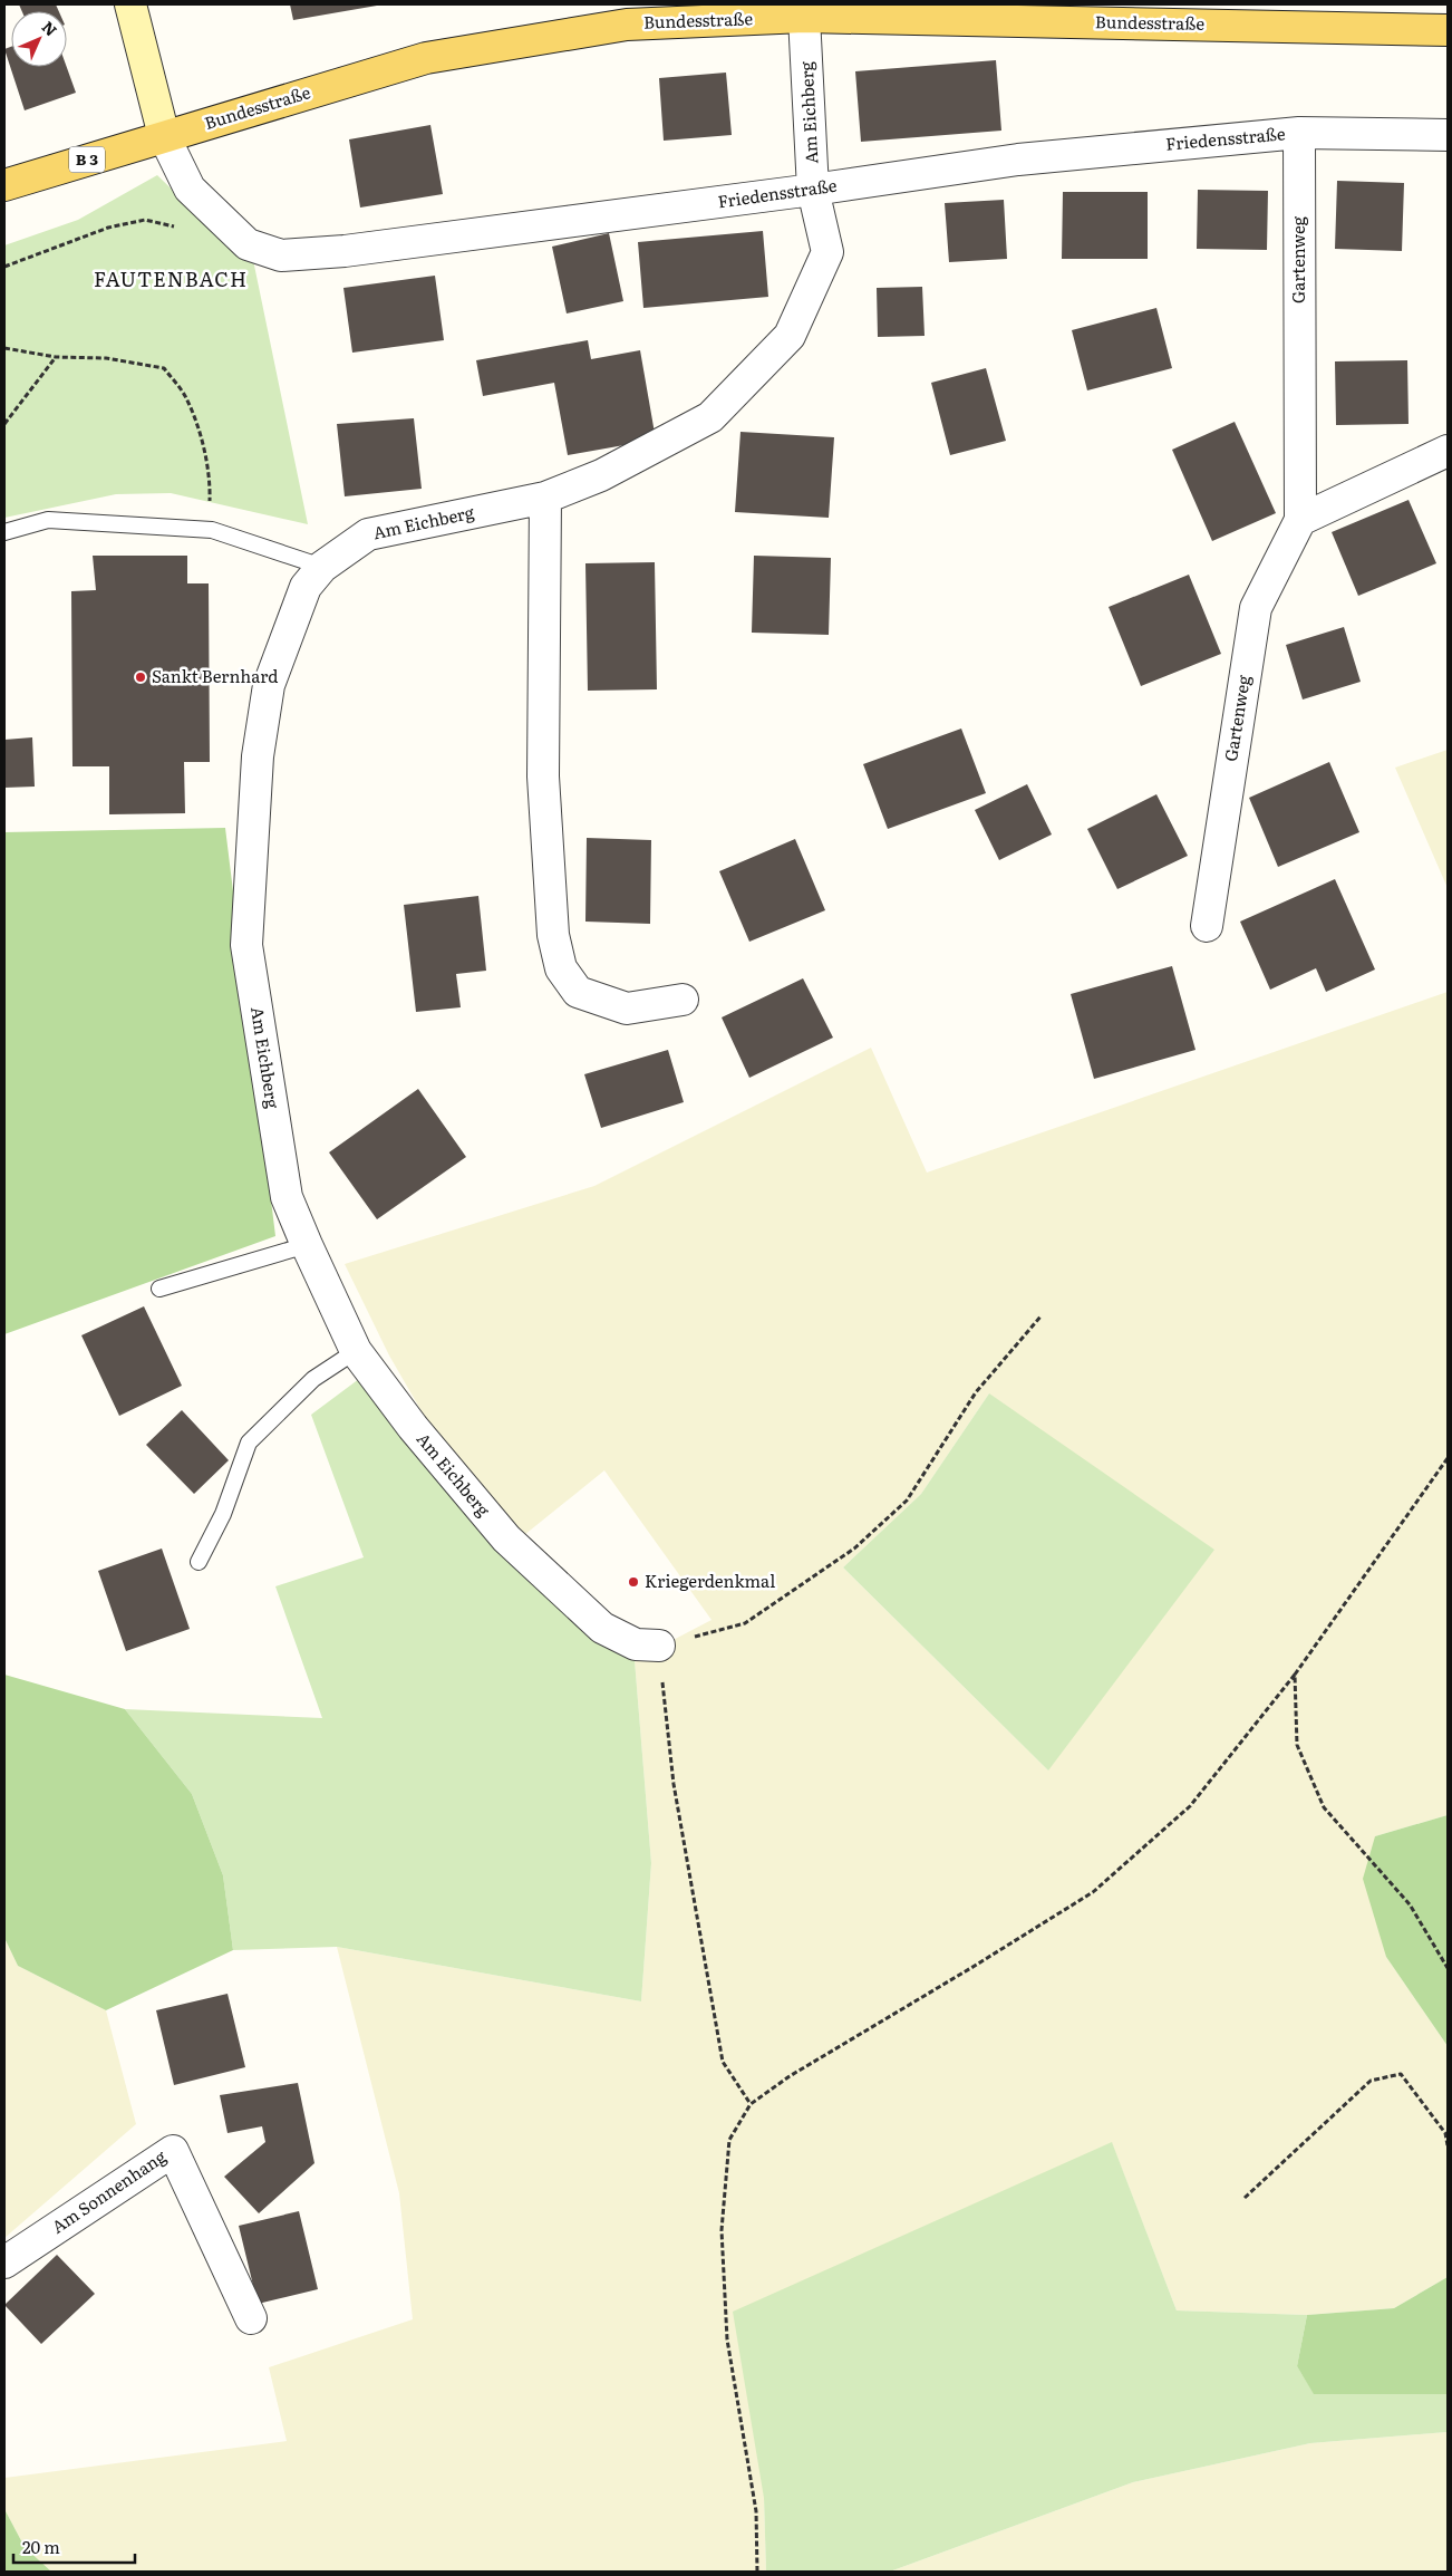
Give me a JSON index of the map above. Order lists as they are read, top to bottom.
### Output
{
  "streets": {
    "main road": ["Bundesstraße", "B 3"],
    "street": [
      "Am Eichberg",
      "Friedensstraße",
      "Gartenweg",
      "Am Sonnenhang"
    ]
  },
  "crossings": [
    ["Bundesstraße", "Am Eichberg"],
    ["Bundesstraße", "Friedensstraße"],
    ["Am Eichberg", "Friedensstraße"],
    ["Friedensstraße", "Gartenweg"]
  ],
  "districts": ["FAUTENBACH"],
  "places": ["Sankt Bernhard", "Kriegerdenkmal"],
  "scale_bar": "20 m",
  "north": "top right"
}
